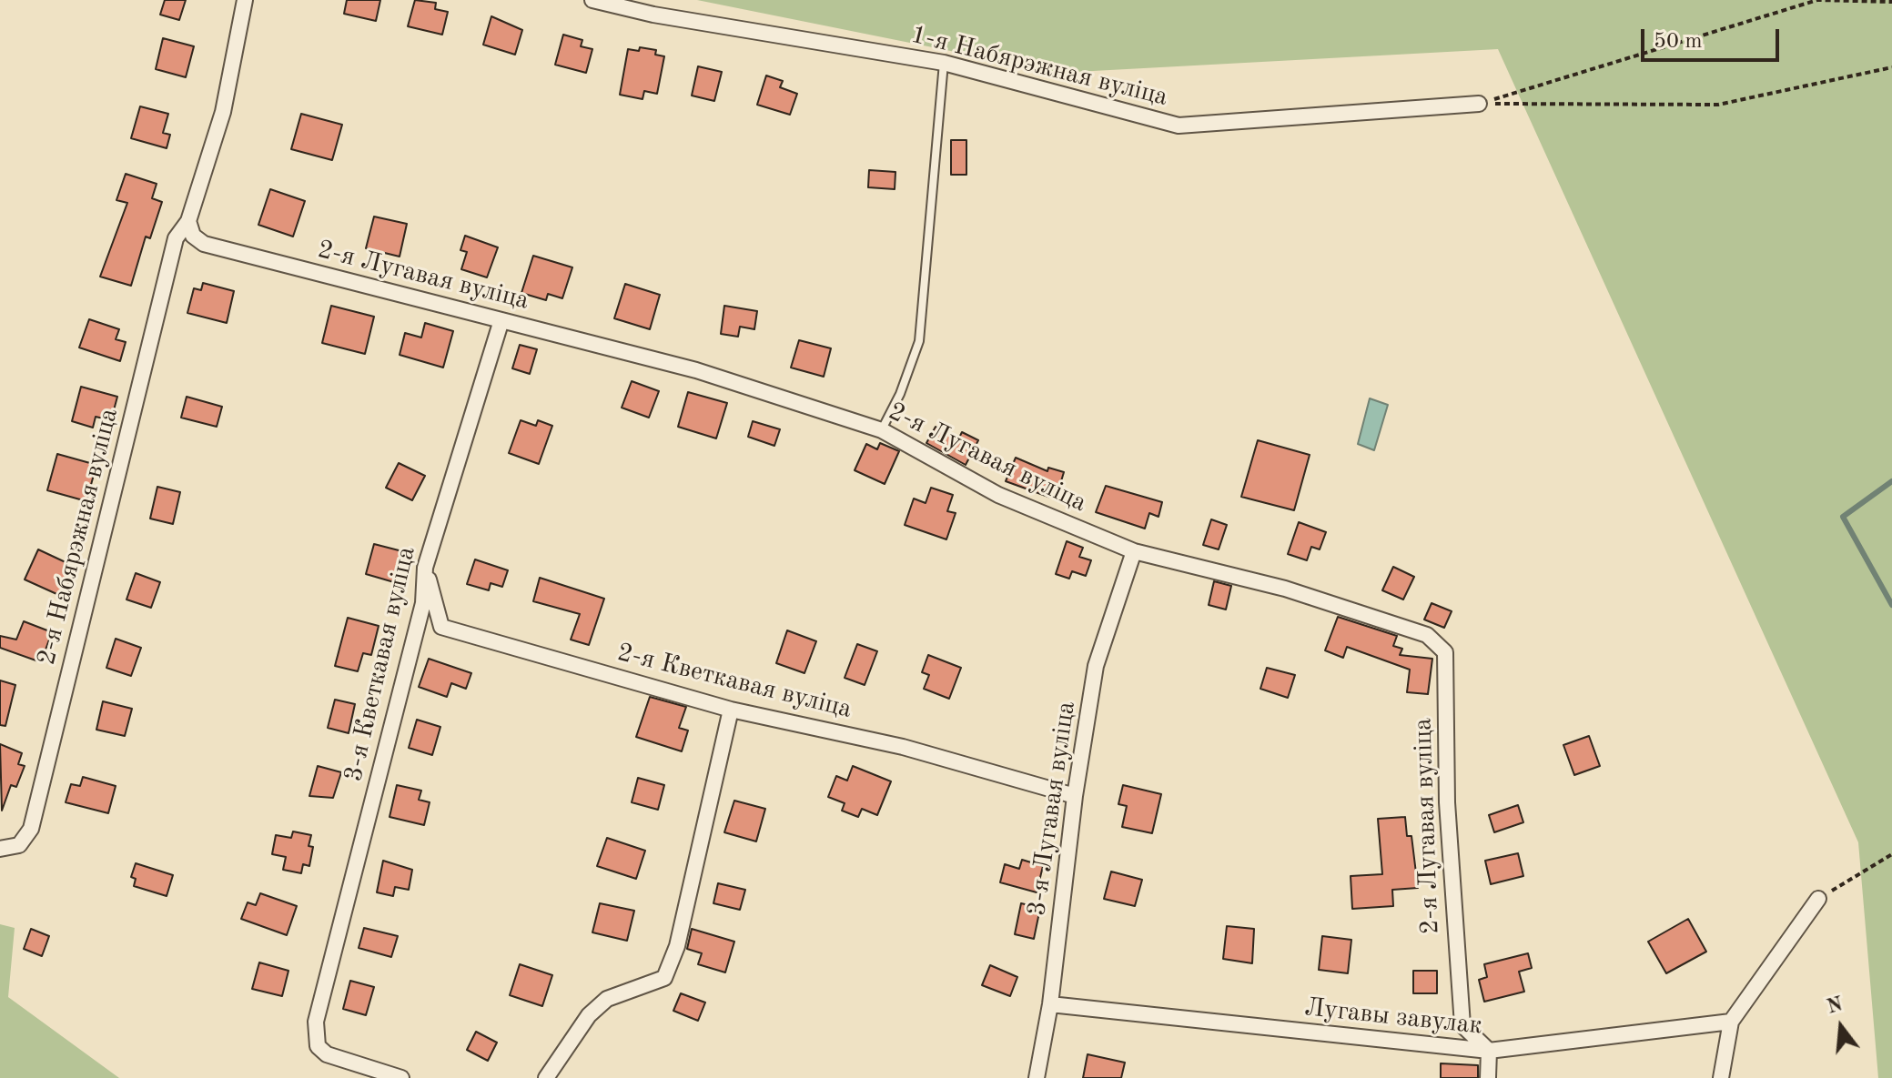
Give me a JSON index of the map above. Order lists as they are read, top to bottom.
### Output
{
  "streets": {
    "street": [
      "1-я Набярэжная вуліца",
      "2-я Лугавая вуліца",
      "2-я Набярэжная вуліца",
      "3-я Кветкавая вуліца",
      "2-я Кветкавая вуліца",
      "3-я Лугавая вуліца",
      "Лугавы завулак"
    ]
  },
  "crossings": [
    ["2-я Лугавая вуліца", "2-я Набярэжная вуліца"],
    ["2-я Лугавая вуліца", "3-я Кветкавая вуліца"],
    ["2-я Лугавая вуліца", "3-я Лугавая вуліца"],
    ["2-я Лугавая вуліца", "Лугавы завулак"],
    ["3-я Кветкавая вуліца", "2-я Кветкавая вуліца"],
    ["2-я Кветкавая вуліца", "3-я Лугавая вуліца"],
    ["3-я Лугавая вуліца", "Лугавы завулак"]
  ],
  "scale_bar": "50 m",
  "north": "top"
}
